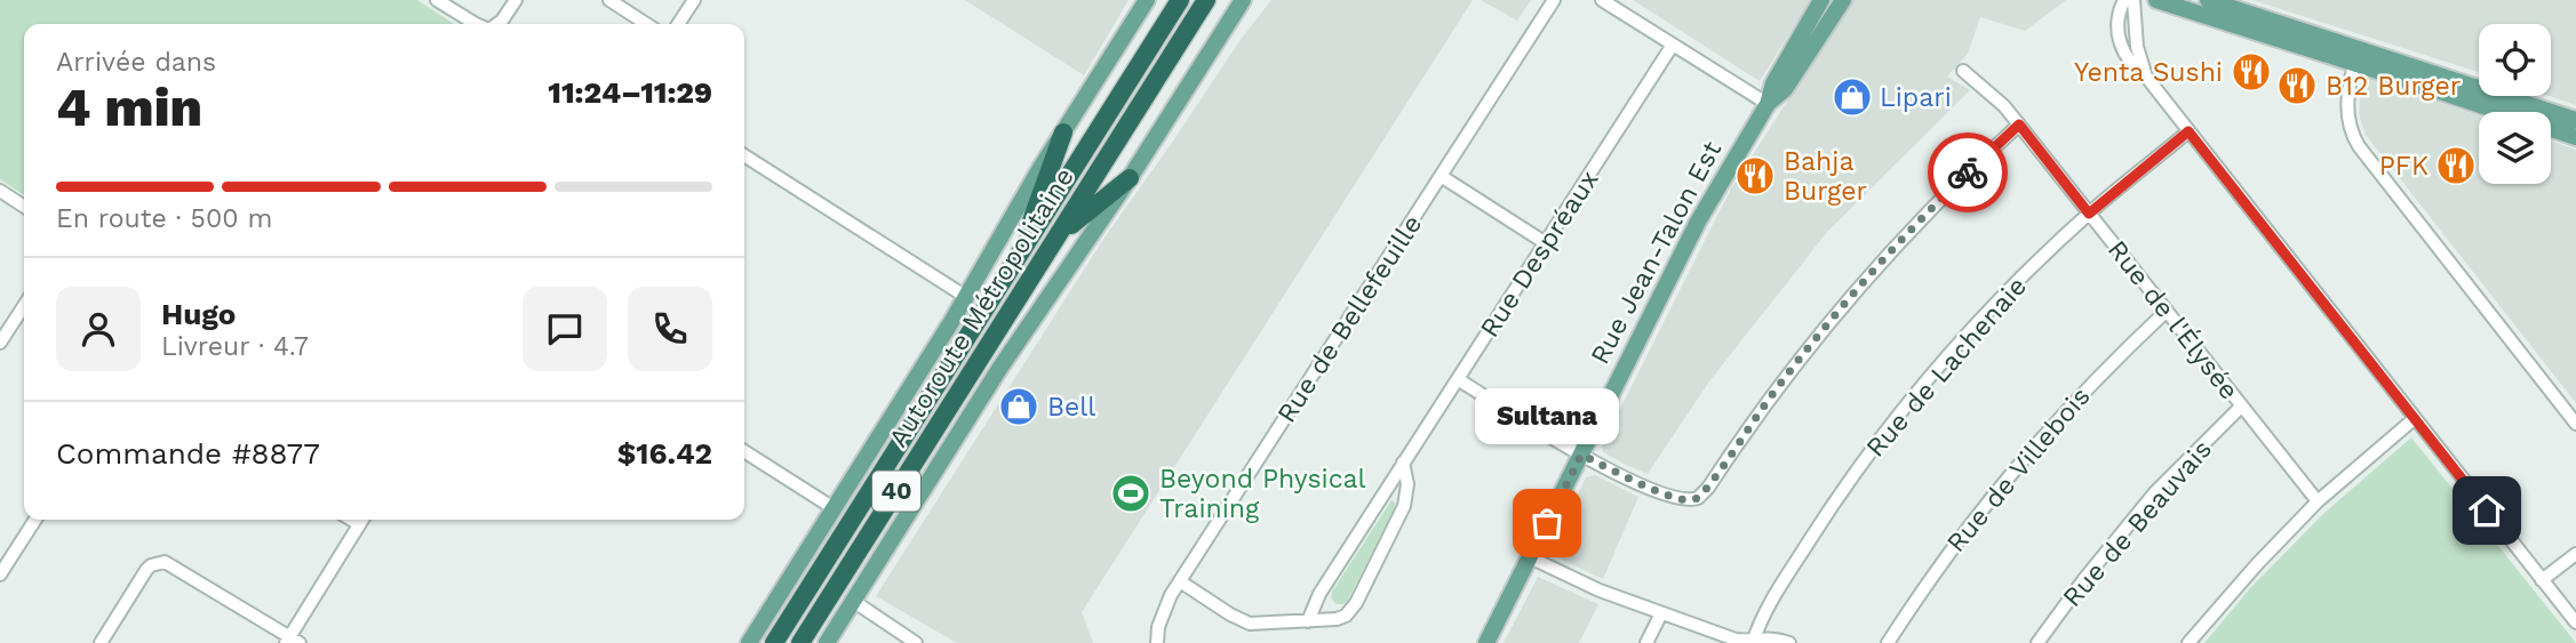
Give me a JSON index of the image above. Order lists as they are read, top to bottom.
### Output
{
  "streets": {
    "highway": ["Autoroute Métropolitaine", "40"],
    "main road": ["Rue Jean-Talon Est"],
    "street": [
      "Rue Despréaux",
      "Rue de Bellefeuille",
      "Rue de l'Élysée",
      "Rue de Lachenaie",
      "Rue de Villebois",
      "Rue de Beauvais"
    ]
  },
  "crossings": [
    ["Rue de l'Élysée", "Rue de Lachenaie"],
    ["Rue de l'Élysée", "Rue de Villebois"],
    ["Rue de l'Élysée", "Rue de Beauvais"]
  ],
  "places": {
    "restaurant": [
      "Yenta Sushi",
      "B12 Burger",
      "PFK",
      "Bahja Burger"
    ],
    "shop": ["Lipari", "Bell"],
    "sports": ["Beyond Physical Training"],
    "other": ["Sultana"]
  },
  "page": {
    "heading": ["4 min", "Arrivée dans", "11:24–11:29"],
    "panel": [
      "Hugo",
      "Livreur · 4.7",
      "Commande #8877",
      "$16.42"
    ],
    "bar": "En route · 500 m",
    "bubble": "Sultana"
  }
}
